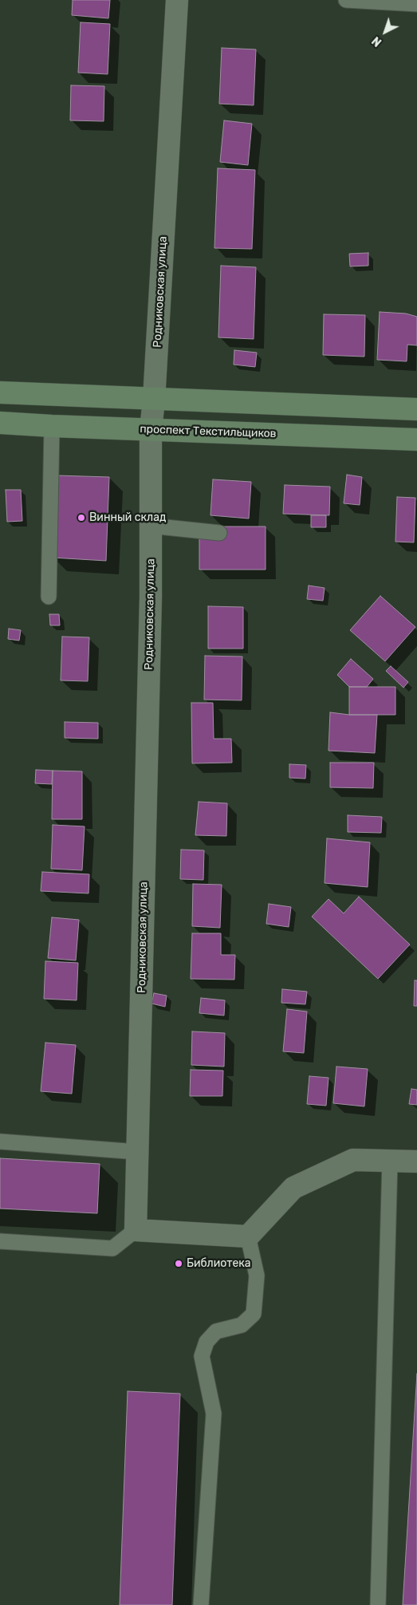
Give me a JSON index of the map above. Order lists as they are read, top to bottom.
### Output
{
  "streets": {
    "main road": ["проспект Текстильщиков"],
    "street": ["Родниковская улица"]
  },
  "crossings": [
    ["Родниковская улица", "проспект Текстильщиков"]
  ],
  "places": ["Винный склад", "Библиотека"],
  "north": "bottom left"
}
